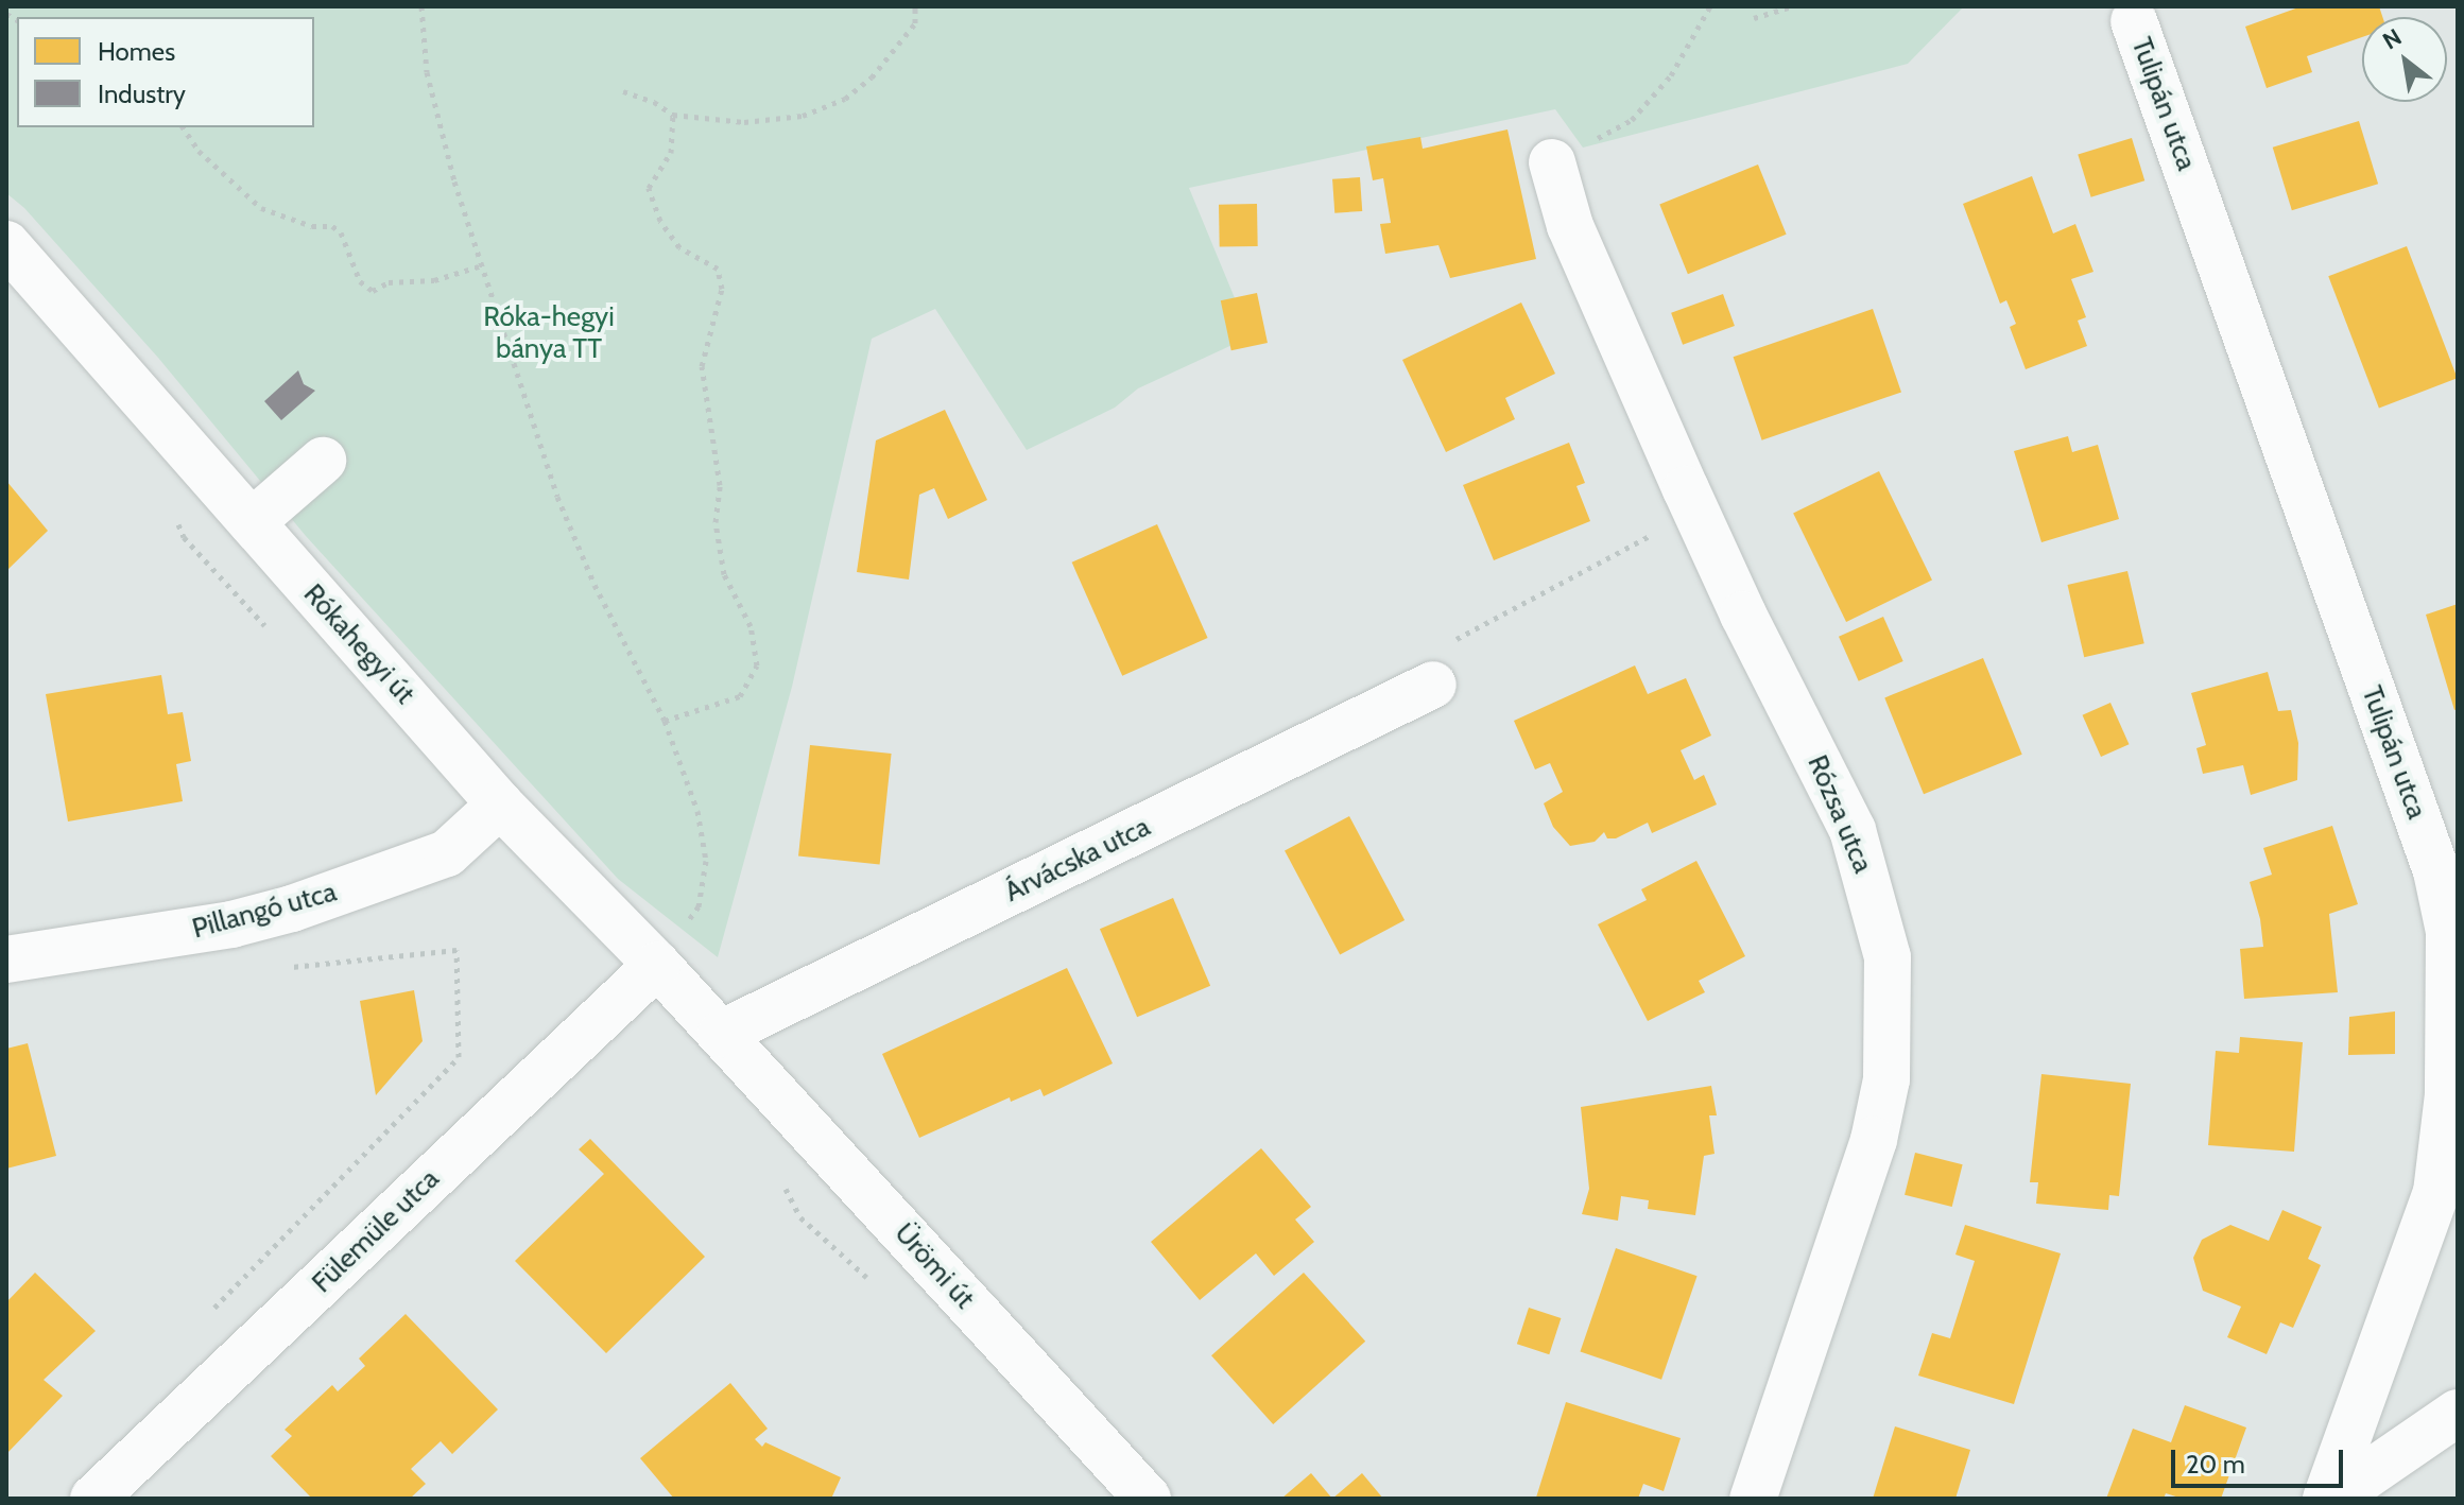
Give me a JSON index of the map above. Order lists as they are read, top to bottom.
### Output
{
  "streets": {
    "street": [
      "Tulipán utca",
      "Rókahegyi út",
      "Rózsa utca",
      "Árvácska utca",
      "Pillangó utca",
      "Fülemüle utca",
      "Ürömi út"
    ]
  },
  "crossings": [
    ["Rókahegyi út", "Árvácska utca"],
    ["Rókahegyi út", "Pillangó utca"],
    ["Rókahegyi út", "Fülemüle utca"],
    ["Rókahegyi út", "Ürömi út"],
    ["Árvácska utca", "Ürömi út"]
  ],
  "parks": ["Róka-hegyi bánya TT"],
  "legend": ["Homes", "Industry"],
  "scale_bar": "20 m",
  "north": "top left"
}
